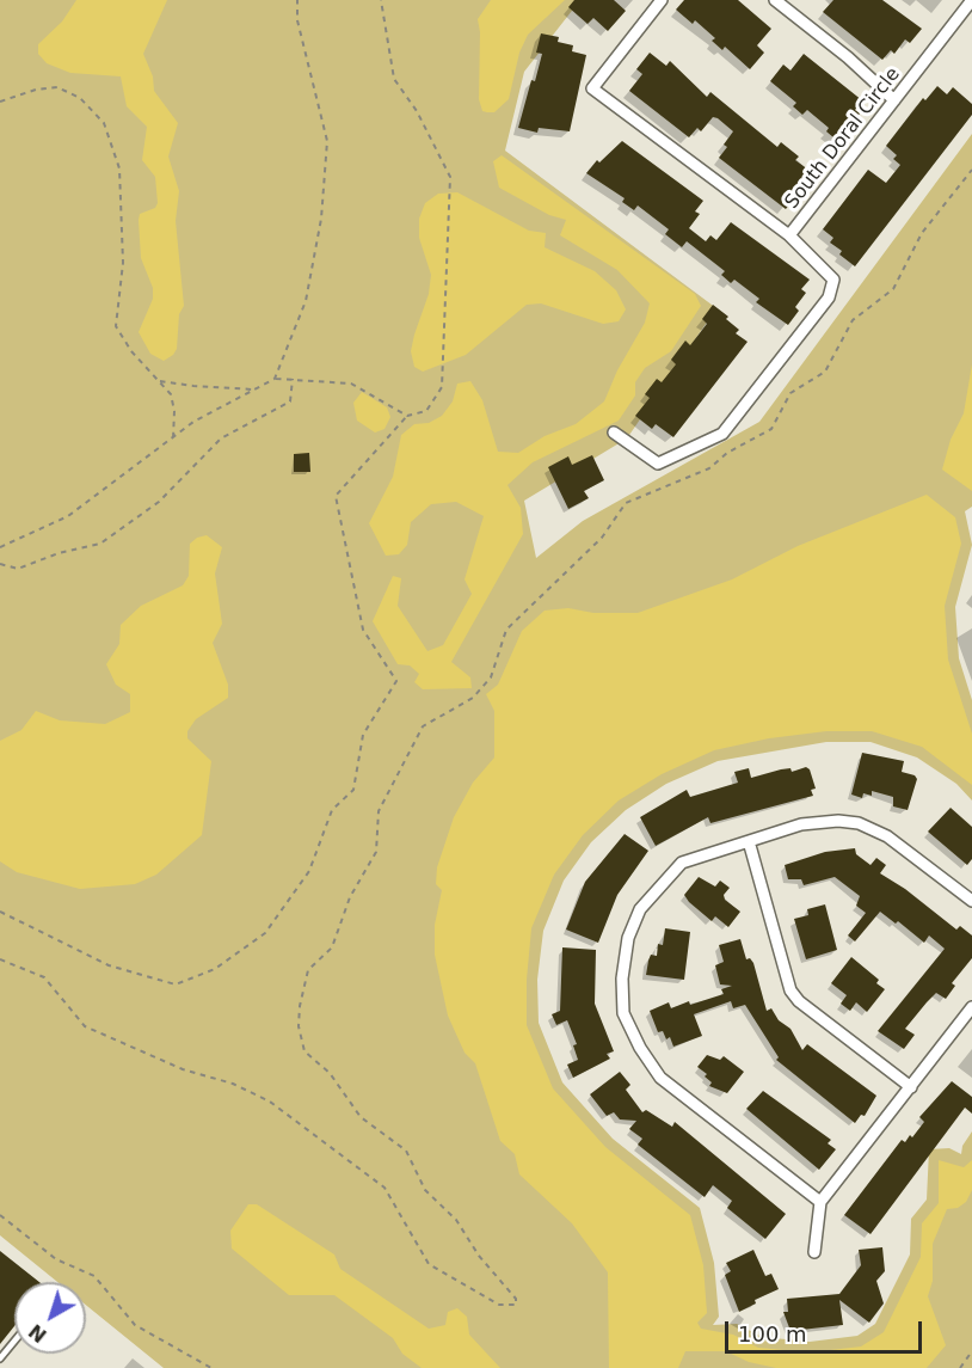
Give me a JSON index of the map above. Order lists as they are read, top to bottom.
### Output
{
  "streets": {
    "street": ["South Doral Circle"]
  },
  "scale_bar": "100 m",
  "north": "bottom left"
}
